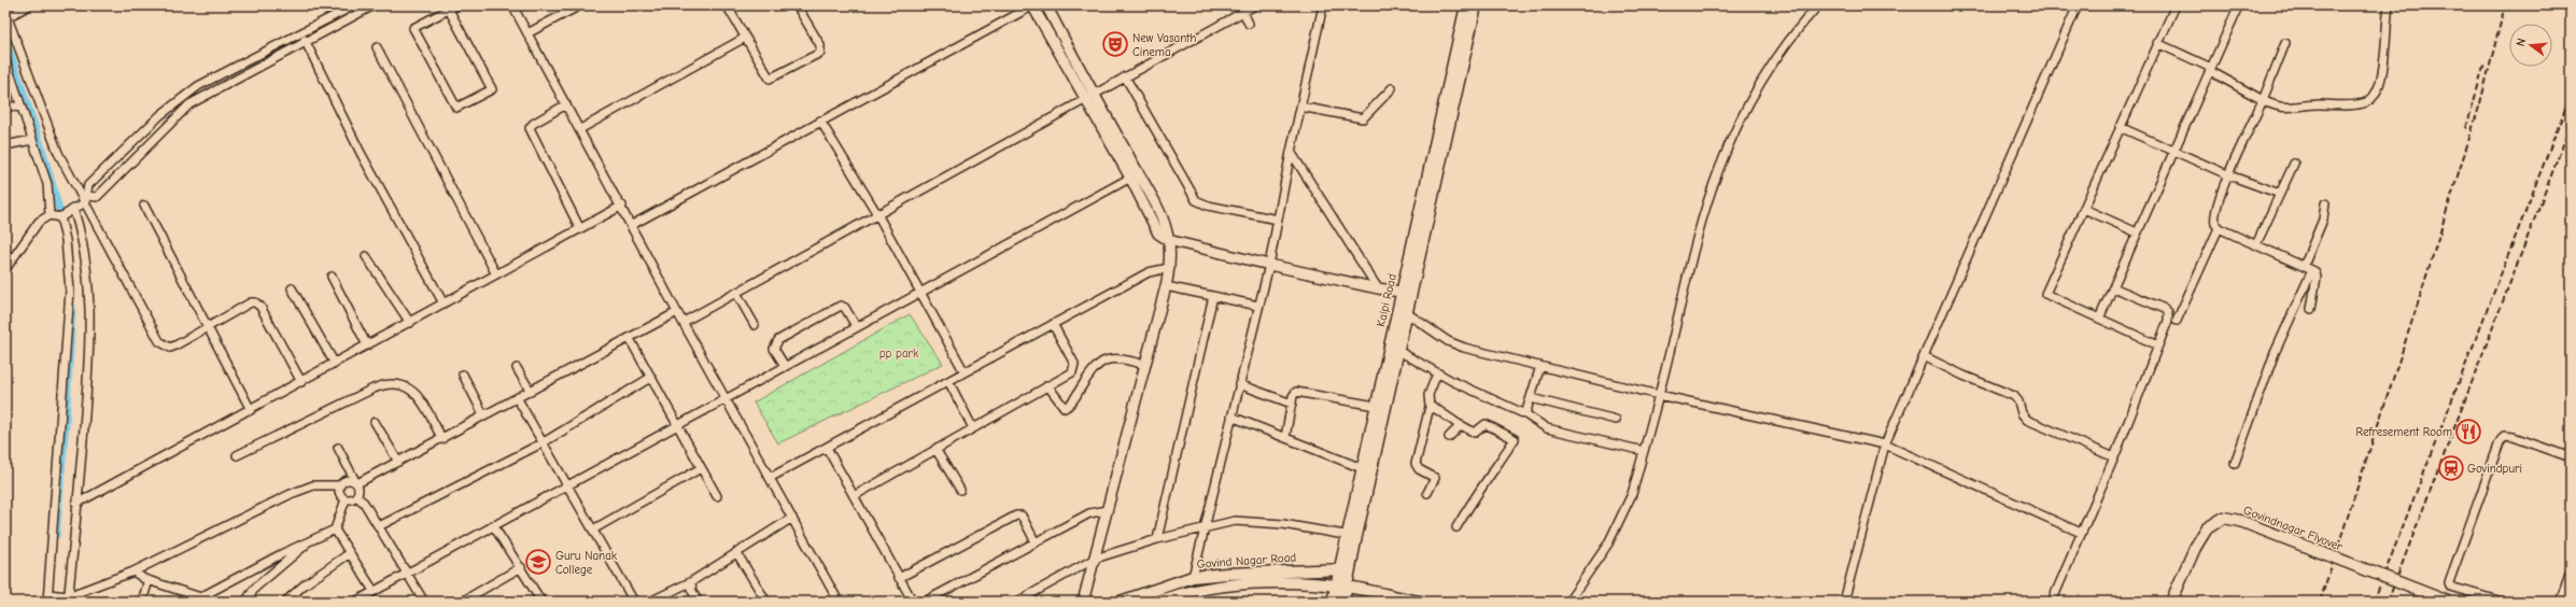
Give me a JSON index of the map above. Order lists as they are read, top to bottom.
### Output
{
  "streets": {
    "main road": ["Kalpi Road", "Govindnagar Flyover", "Govind Nagar Road"]
  },
  "crossings": [
    ["Kalpi Road", "Govind Nagar Road"]
  ],
  "parks": ["pp park"],
  "places": {
    "theatre": ["New Vasanth Cinema"],
    "restaurant": ["Refresement Room"],
    "station": ["Govindpuri"],
    "school or university": ["Guru Nanak College"]
  },
  "north": "left"
}
